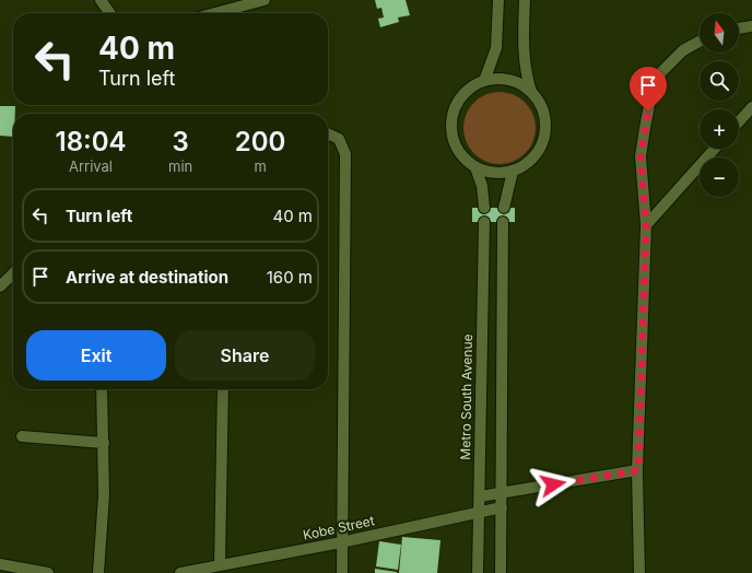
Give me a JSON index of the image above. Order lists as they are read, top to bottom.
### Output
{
  "streets": {
    "street": ["Metro South Avenue", "Kobe Street"]
  },
  "crossings": [
    ["Metro South Avenue", "Kobe Street"]
  ],
  "north": "top",
  "page": {
    "map_buttons": ["+", "−"],
    "turn": ["40 m", "Turn left"],
    "eta": [
      "18:04",
      "Arrival",
      "3",
      "min",
      "200",
      "m"
    ],
    "list": [
      {
        "name": "Turn left",
        "value": "40 m"
      },
      {
        "name": "Arrive at destination",
        "value": "160 m"
      }
    ],
    "buttons": ["Exit", "Share"]
  }
}
